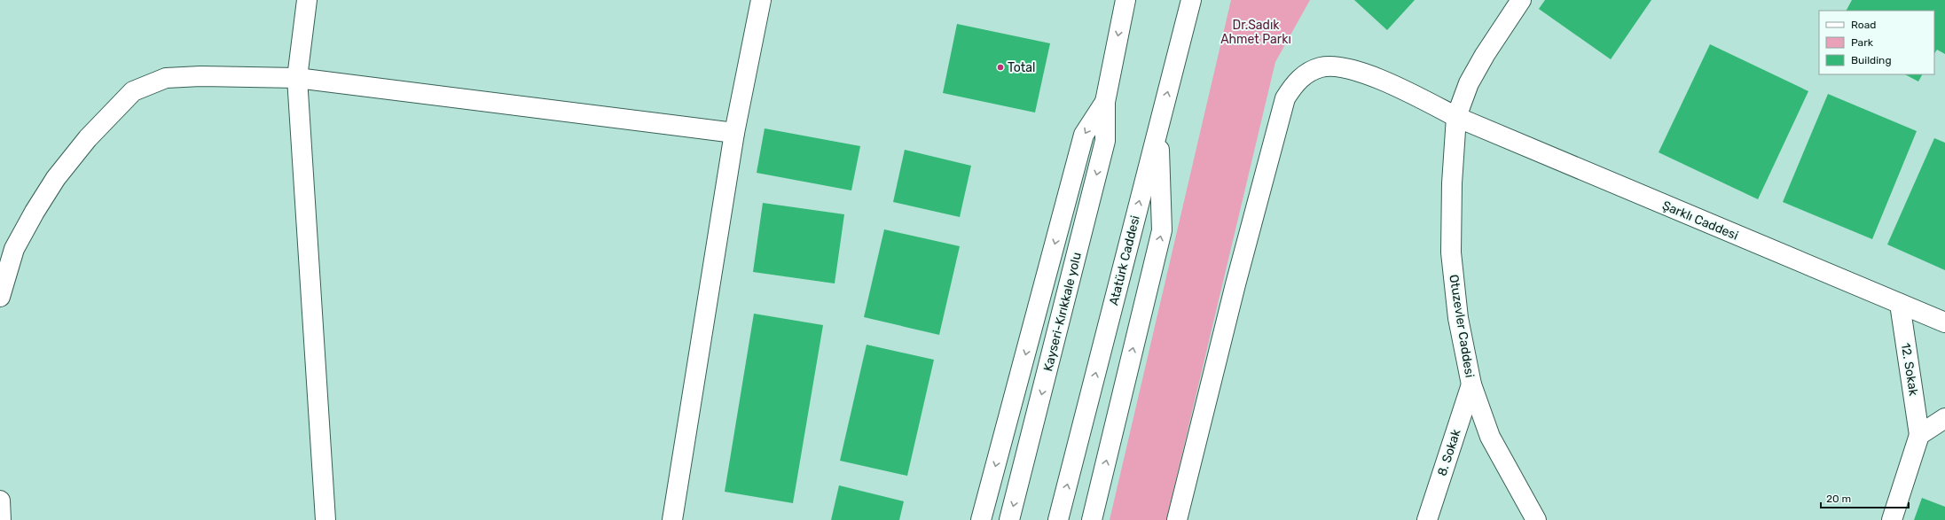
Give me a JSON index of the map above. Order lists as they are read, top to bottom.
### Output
{
  "streets": {
    "main road": [
      "Şarklı Caddesi",
      "Atatürk Caddesi",
      "Kayseri-Kırıkkale yolu",
      "Otuzevler Caddesi",
      "12. Sokak",
      "8. Sokak"
    ]
  },
  "crossings": [
    ["Şarklı Caddesi", "Otuzevler Caddesi"],
    ["Şarklı Caddesi", "12. Sokak"],
    ["Otuzevler Caddesi", "8. Sokak"]
  ],
  "parks": ["Dr.Sadık Ahmet Parkı"],
  "places": ["Total"],
  "legend": ["Road", "Park", "Building"],
  "scale_bar": "20 m"
}
